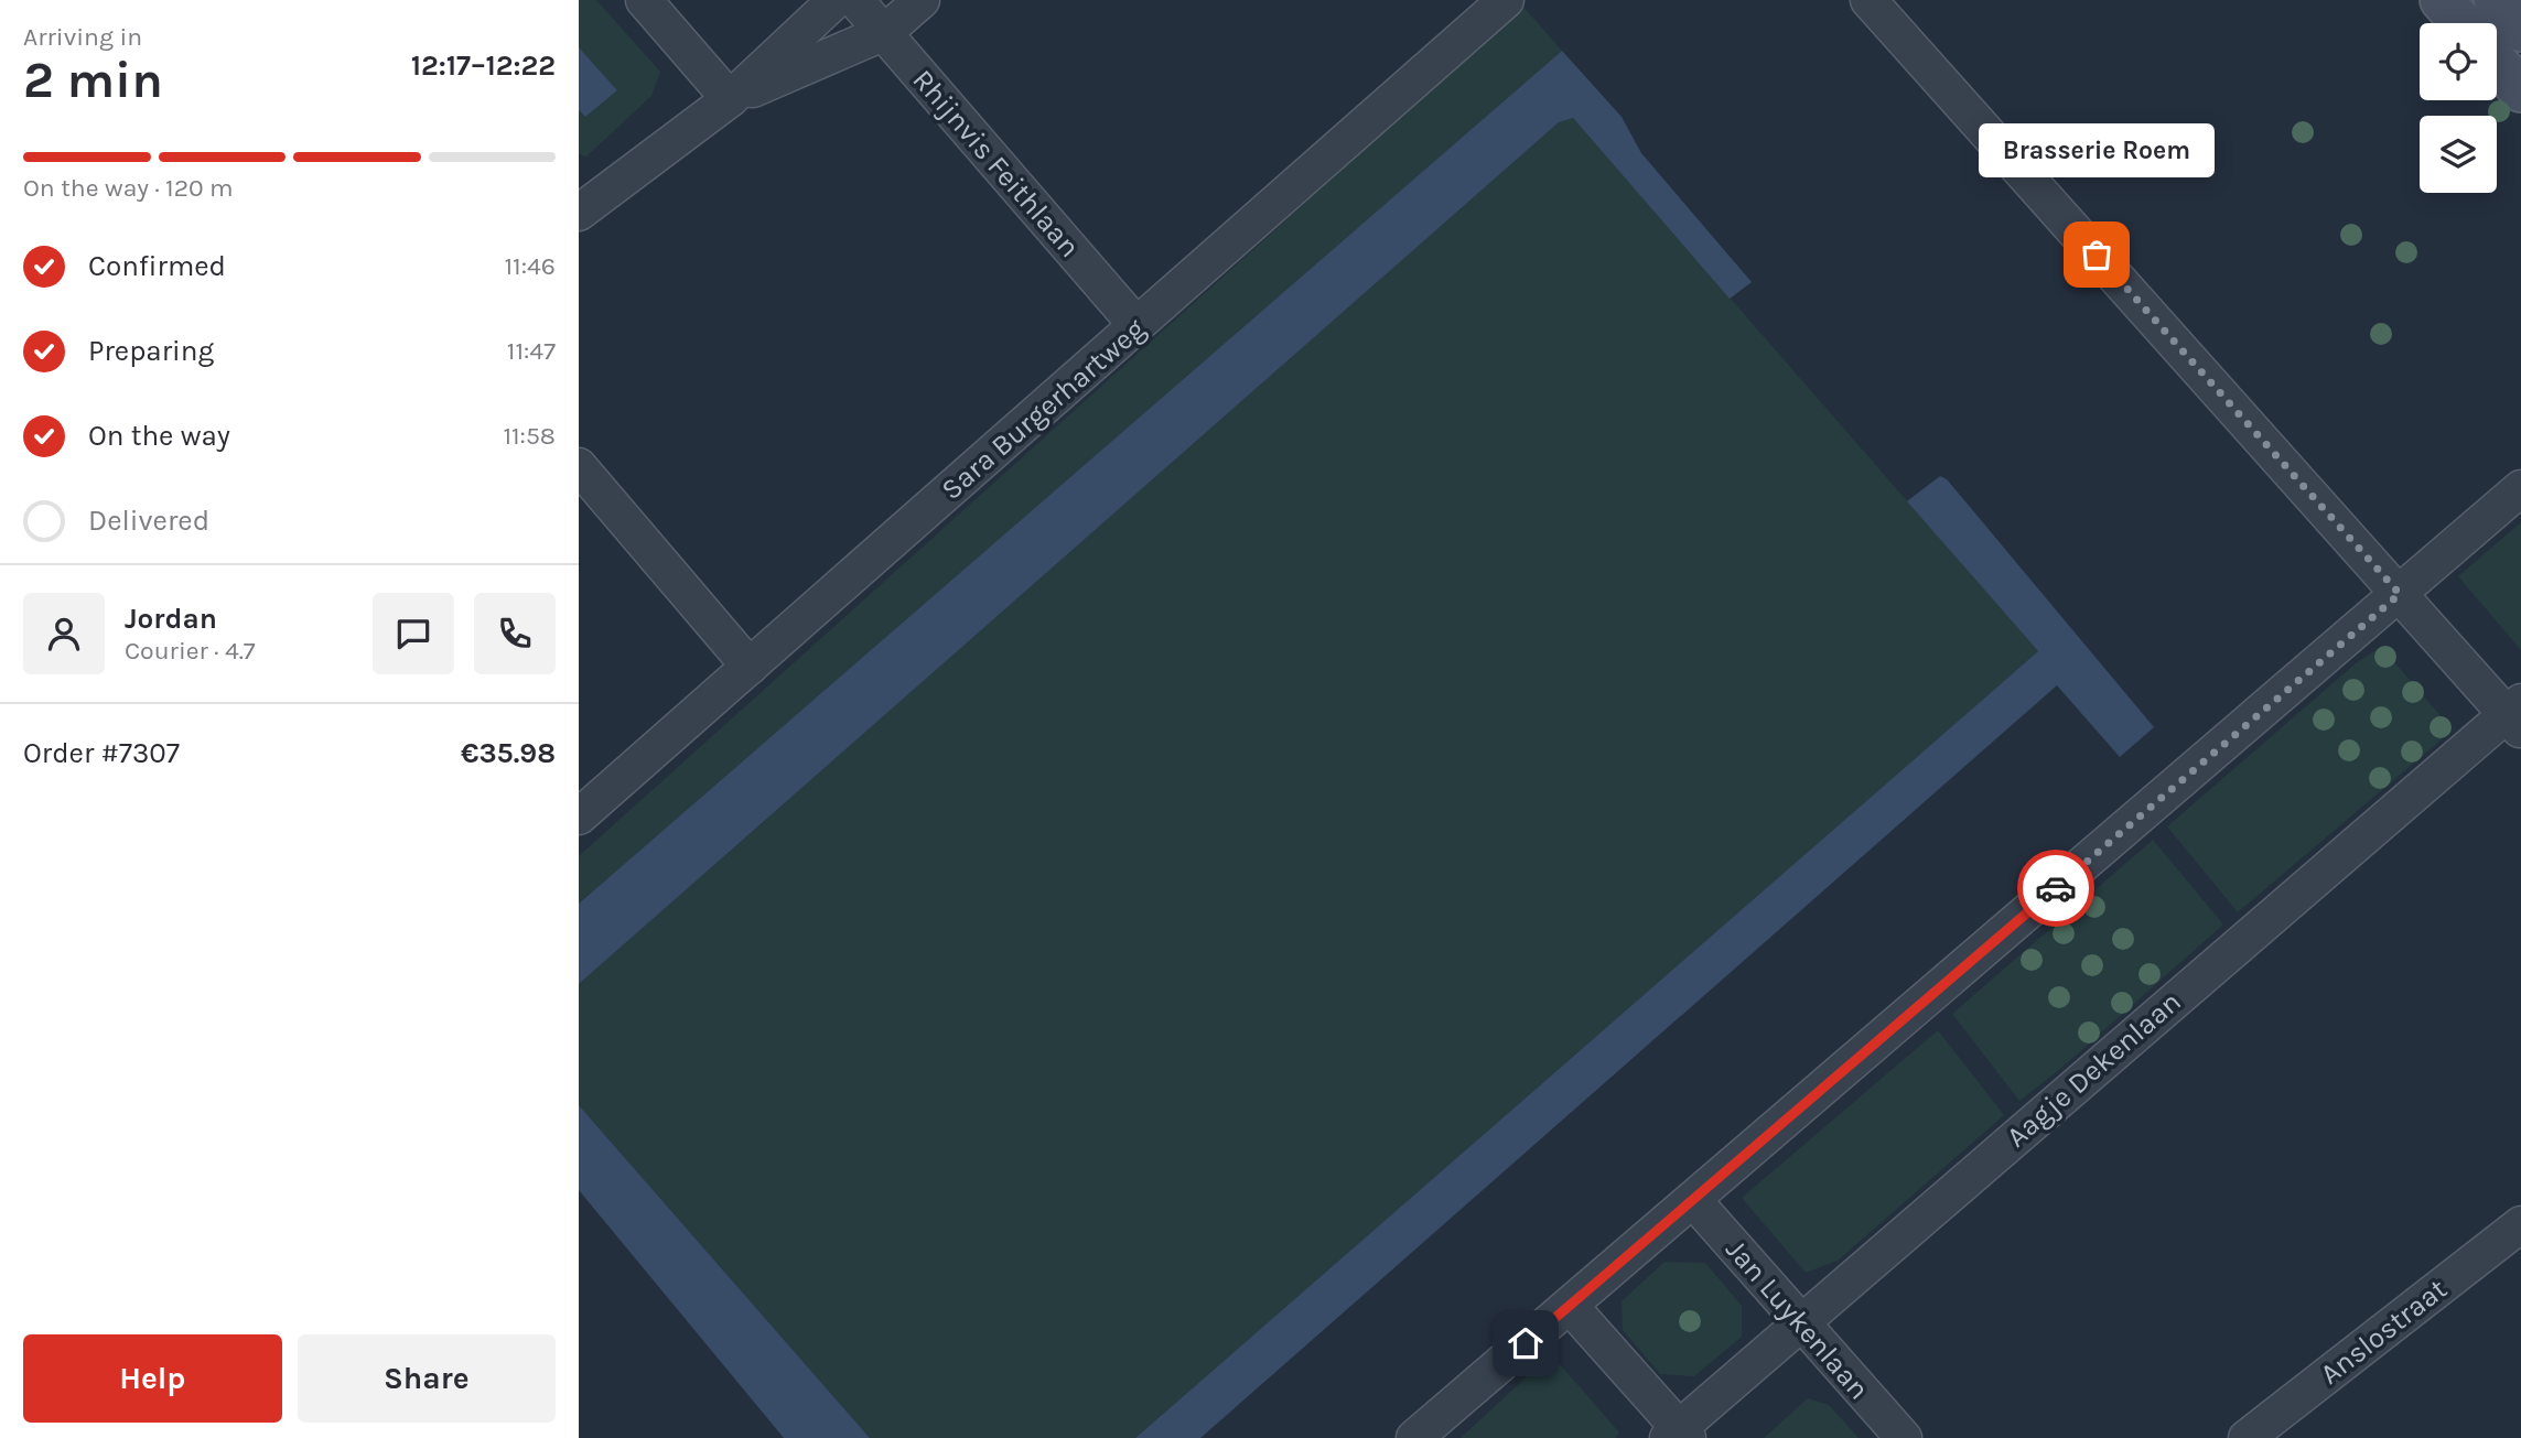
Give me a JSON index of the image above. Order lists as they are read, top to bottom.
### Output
{
  "streets": {
    "street": [
      "Rhijnvis Feithlaan",
      "Sara Burgerhartweg",
      "Aagje Dekenlaan",
      "Jan Luykenlaan",
      "Anslostraat"
    ]
  },
  "crossings": [
    ["Rhijnvis Feithlaan", "Sara Burgerhartweg"],
    ["Aagje Dekenlaan", "Jan Luykenlaan"]
  ],
  "places": ["Brasserie Roem"],
  "page": {
    "heading": ["2 min", "Arriving in", "12:17–12:22"],
    "panel": [
      "Jordan",
      "Courier · 4.7",
      "Order #7307",
      "€35.98"
    ],
    "bubble": "Brasserie Roem",
    "bar": "On the way · 120 m",
    "list": [
      ["Confirmed", "11:46"],
      ["Preparing", "11:47"],
      ["On the way", "11:58"],
      "Delivered"
    ],
    "buttons": ["Help", "Share"]
  }
}
